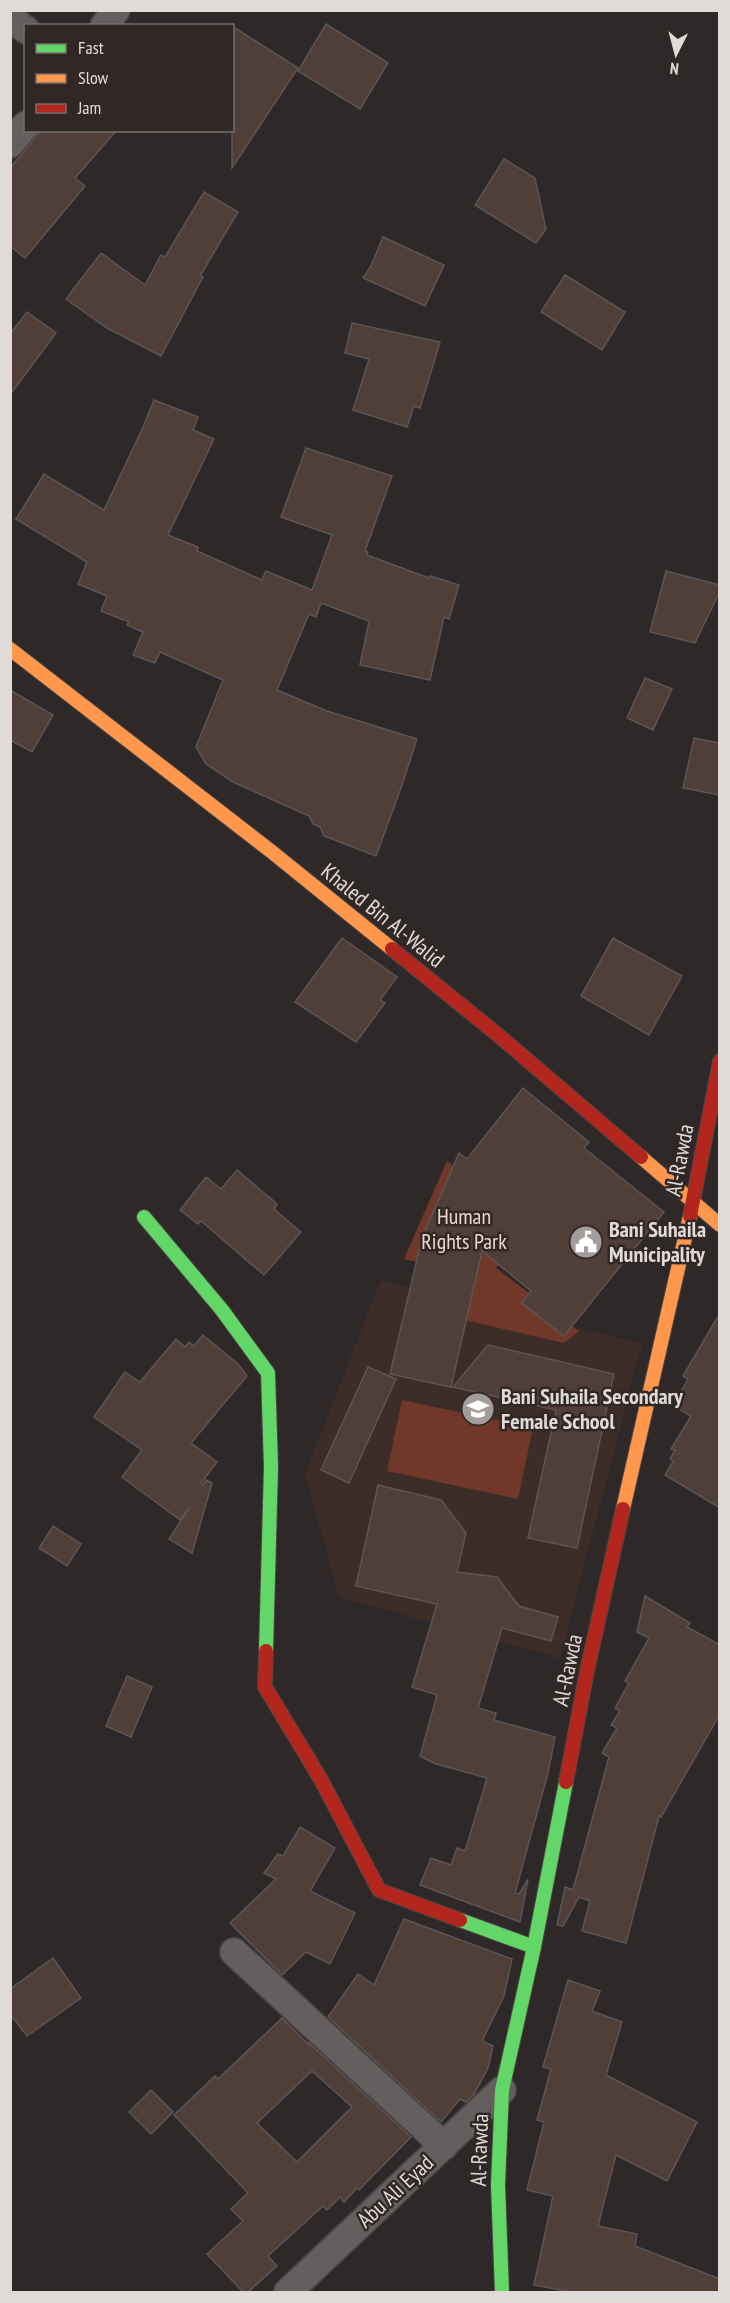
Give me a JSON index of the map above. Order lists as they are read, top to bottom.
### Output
{
  "streets": {
    "street": ["Khaled Bin Al-Walid", "Al-Rawda", "Abu Ali Eyad"]
  },
  "crossings": [
    ["Khaled Bin Al-Walid", "Al-Rawda"],
    ["Al-Rawda", "Abu Ali Eyad"]
  ],
  "parks": ["Human Rights Park"],
  "places": {
    "public building": ["Bani Suhaila Municipality"],
    "school or university": ["Bani Suhaila Secondary Female School"]
  },
  "legend": ["Fast", "Slow", "Jam"],
  "north": "bottom"
}
